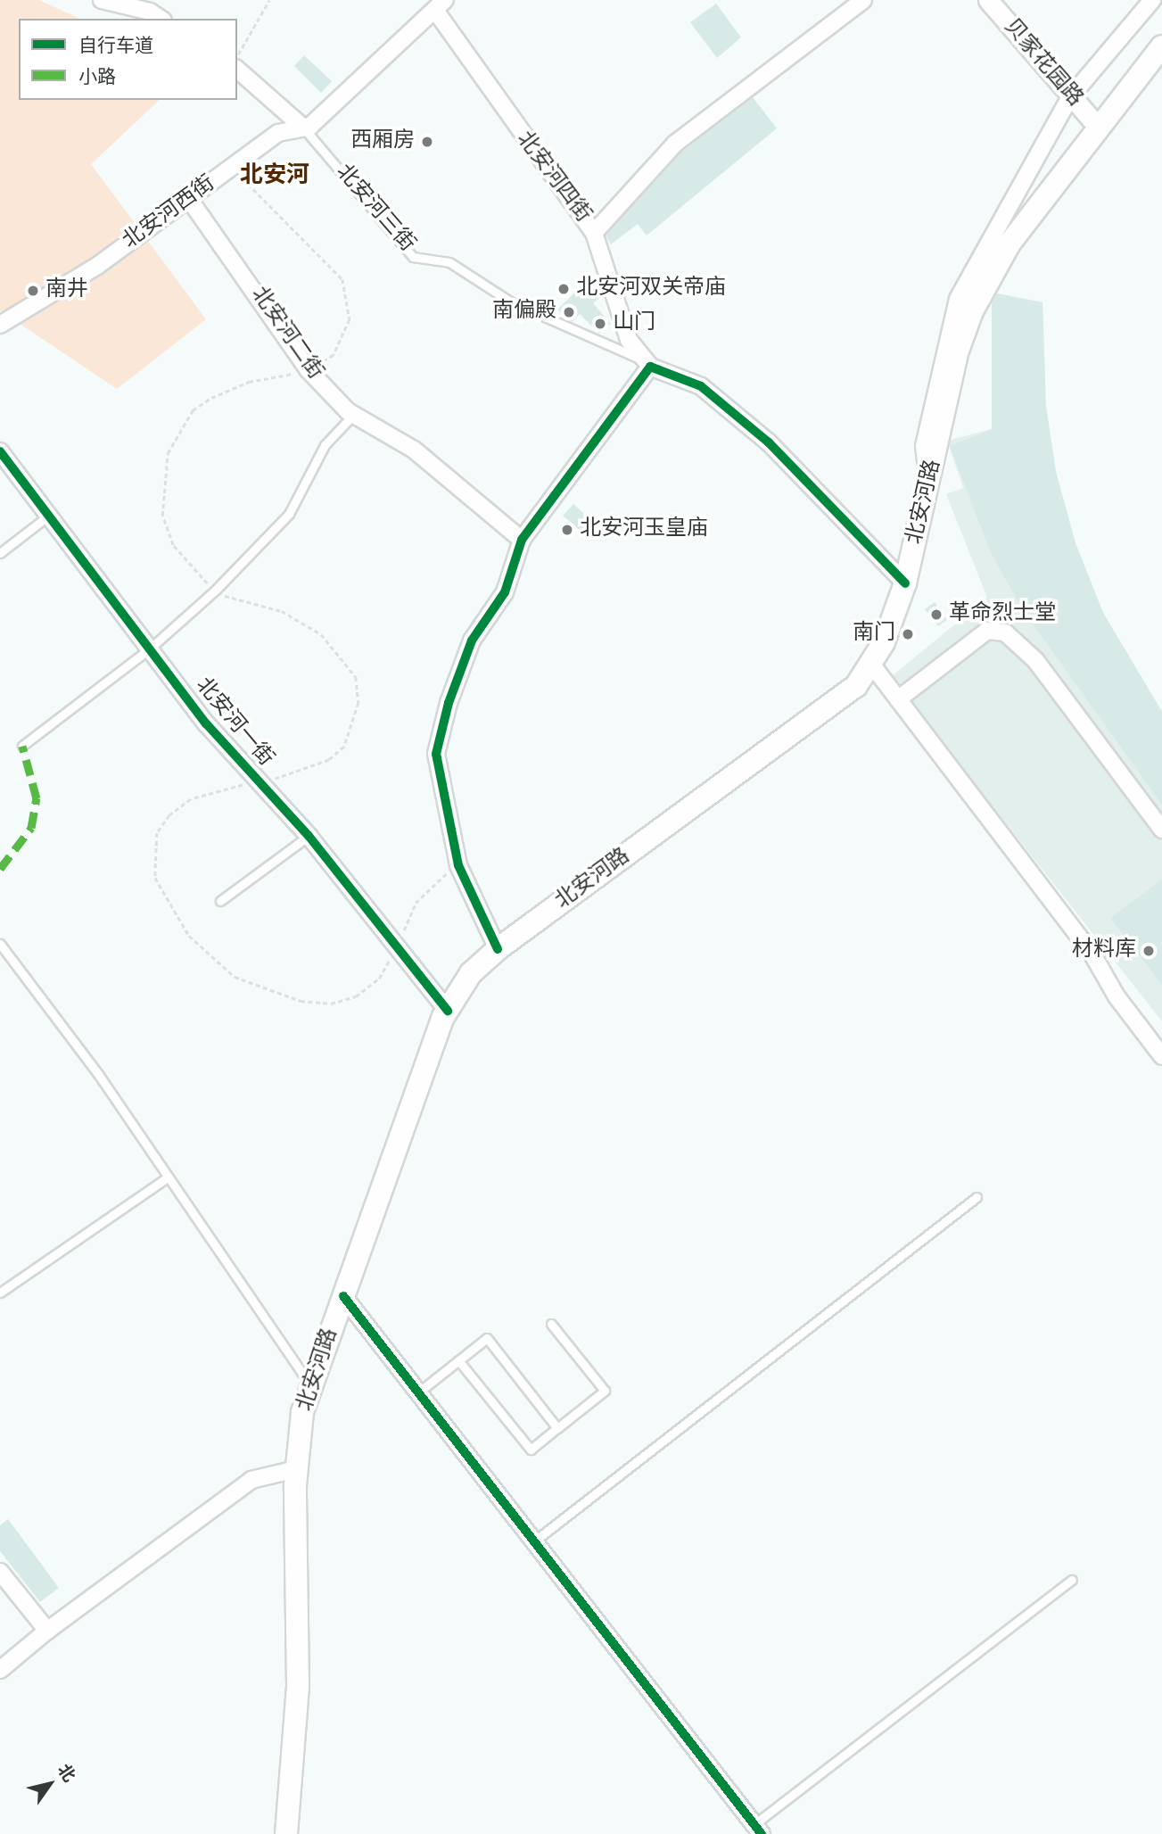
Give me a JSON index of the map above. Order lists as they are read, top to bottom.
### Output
{
  "streets": {
    "main road": ["北安河路"],
    "street": [
      "贝家花园路",
      "北安河四街",
      "北安河三街",
      "北安河西街",
      "北安河二街",
      "北安河一街"
    ]
  },
  "crossings": [
    ["贝家花园路", "北安河路"],
    ["北安河四街", "北安河三街"],
    ["北安河四街", "北安河西街"],
    ["北安河三街", "北安河西街"],
    ["北安河西街", "北安河二街"],
    ["北安河路", "北安河一街"]
  ],
  "districts": ["北安河"],
  "places": [
    "西厢房",
    "北安河双关帝庙",
    "南井",
    "南偏殿",
    "山门",
    "北安河玉皇庙",
    "革命烈士堂",
    "南门",
    "材料库"
  ],
  "legend": ["自行车道", "小路"],
  "north": "top right"
}
